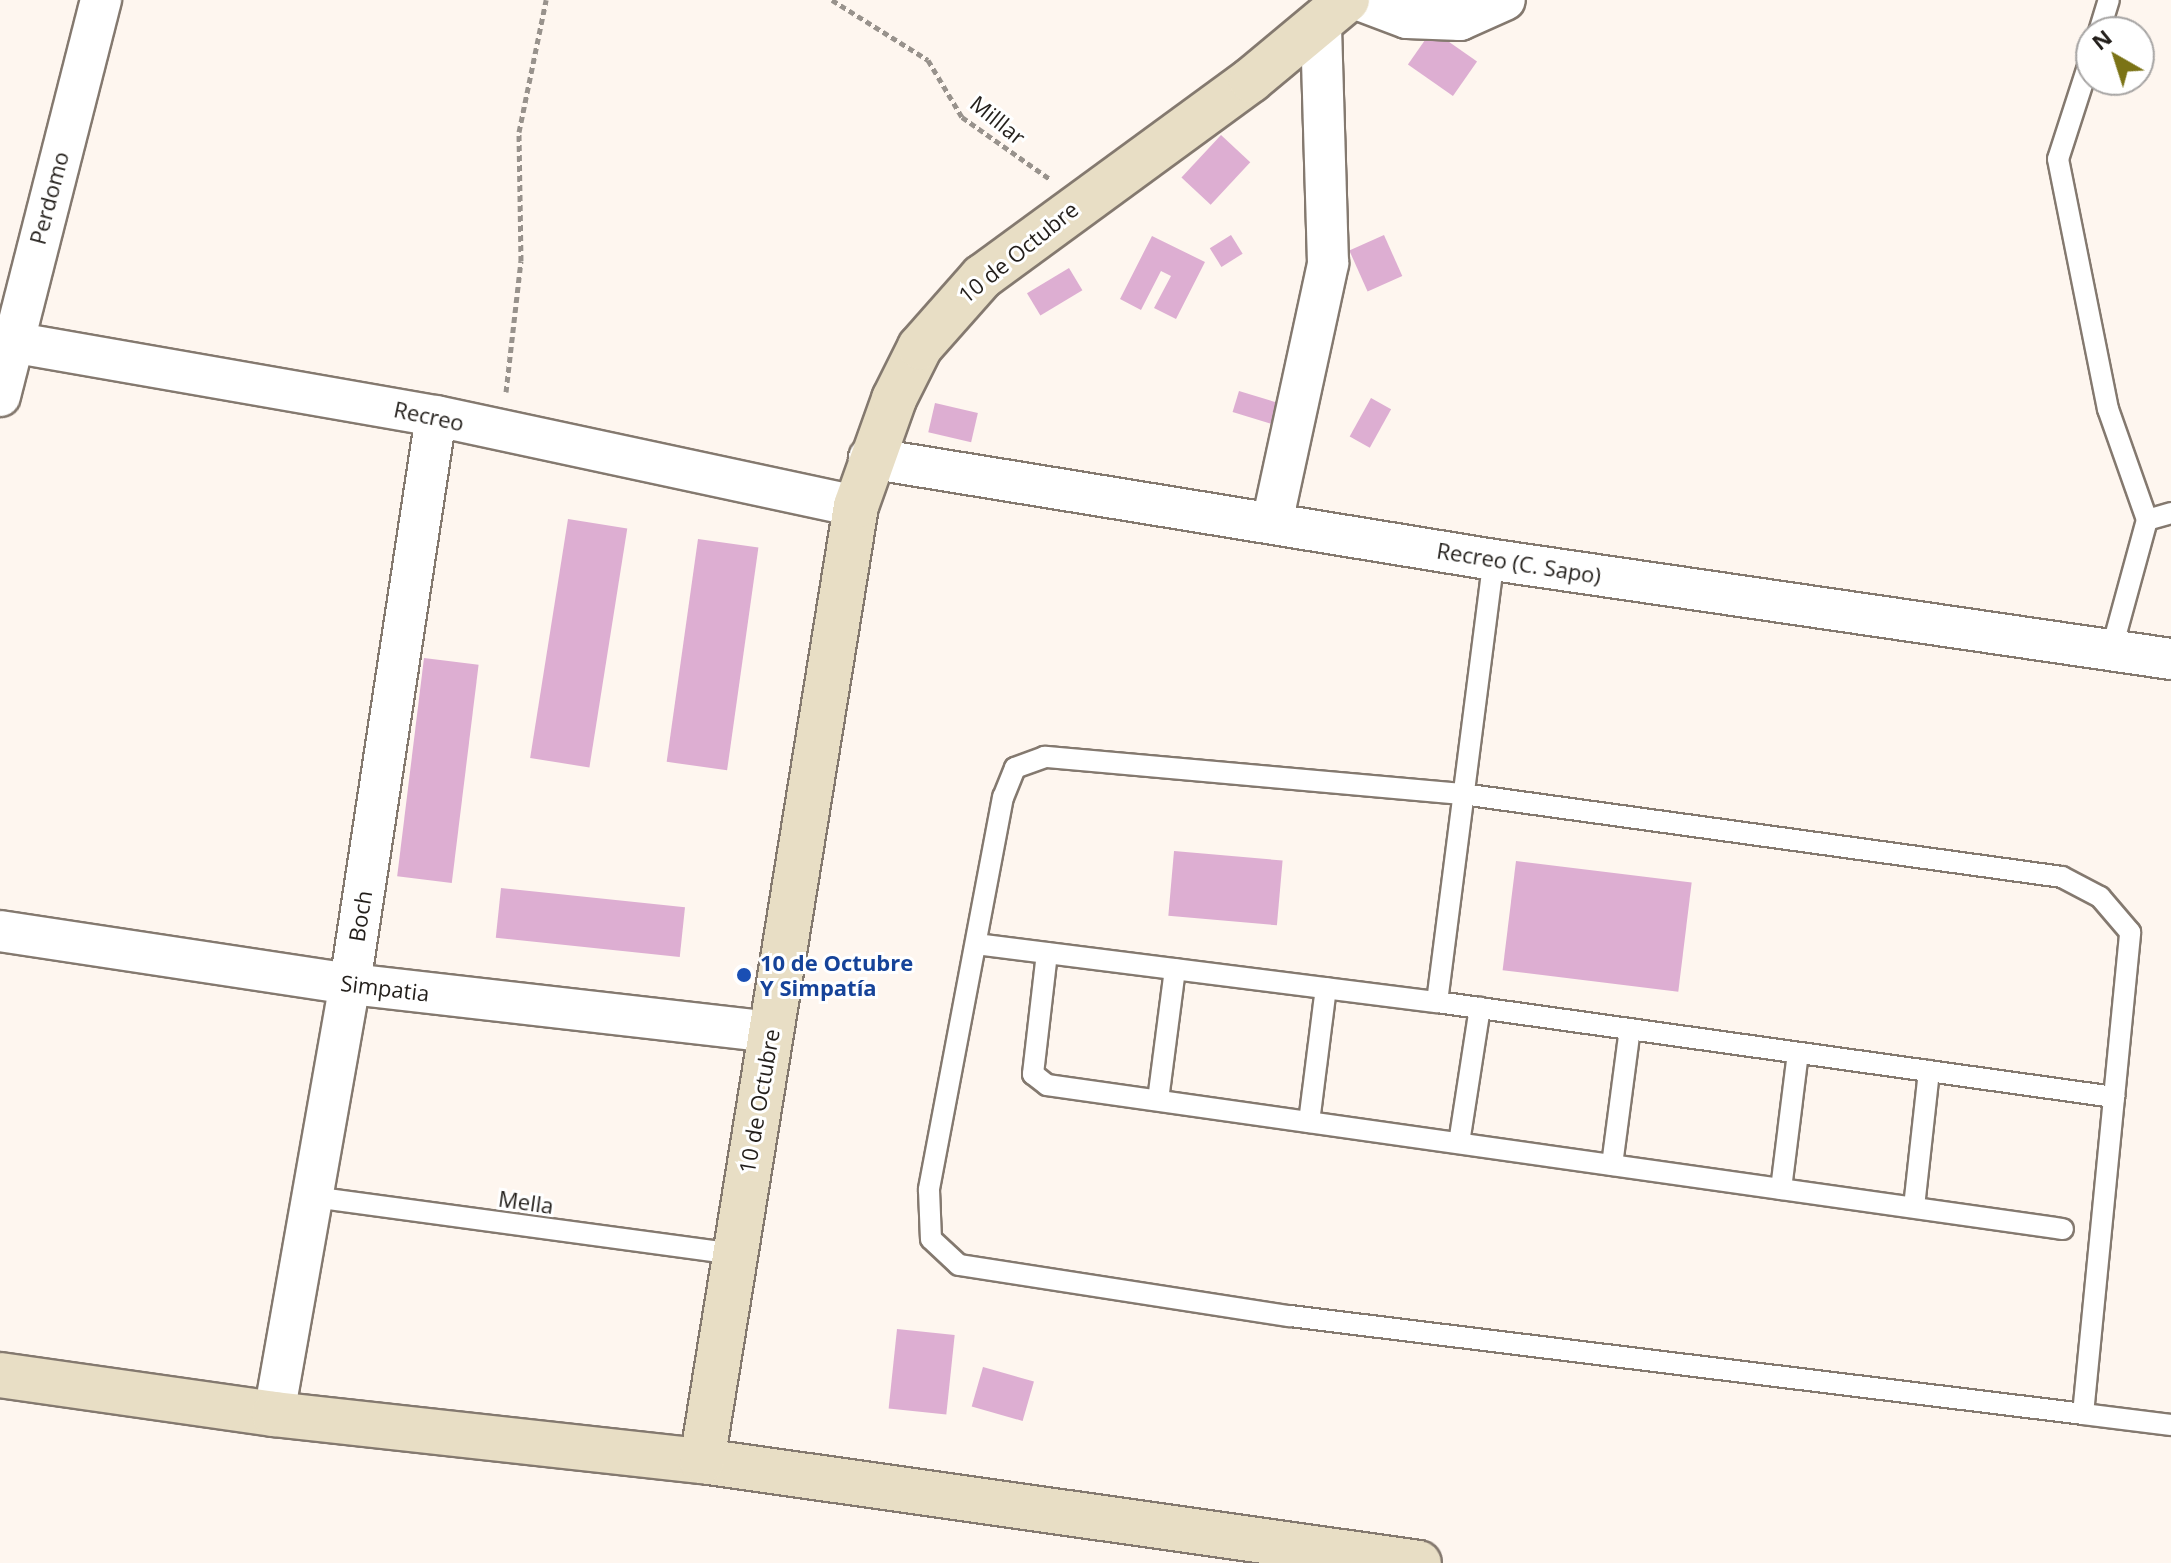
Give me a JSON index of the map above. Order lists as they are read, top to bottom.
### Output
{
  "streets": {
    "main road": ["10 de Octubre"],
    "street": [
      "Perdomo",
      "Recreo",
      "Recreo (C. Sapo)",
      "Boch",
      "Simpatia"
    ],
    "lane": ["Mella"],
    "path": ["Milllar"]
  },
  "crossings": [
    ["Milllar", "10 de Octubre"],
    ["Perdomo", "Recreo"],
    ["10 de Octubre", "Recreo"],
    ["10 de Octubre", "Recreo (C. Sapo)"],
    ["10 de Octubre", "Simpatia"],
    ["10 de Octubre", "Mella"],
    ["Recreo", "Boch"],
    ["Boch", "Simpatia"],
    ["Boch", "Mella"]
  ],
  "places": ["10 de Octubre Y Simpatía"],
  "north": "top left"
}
